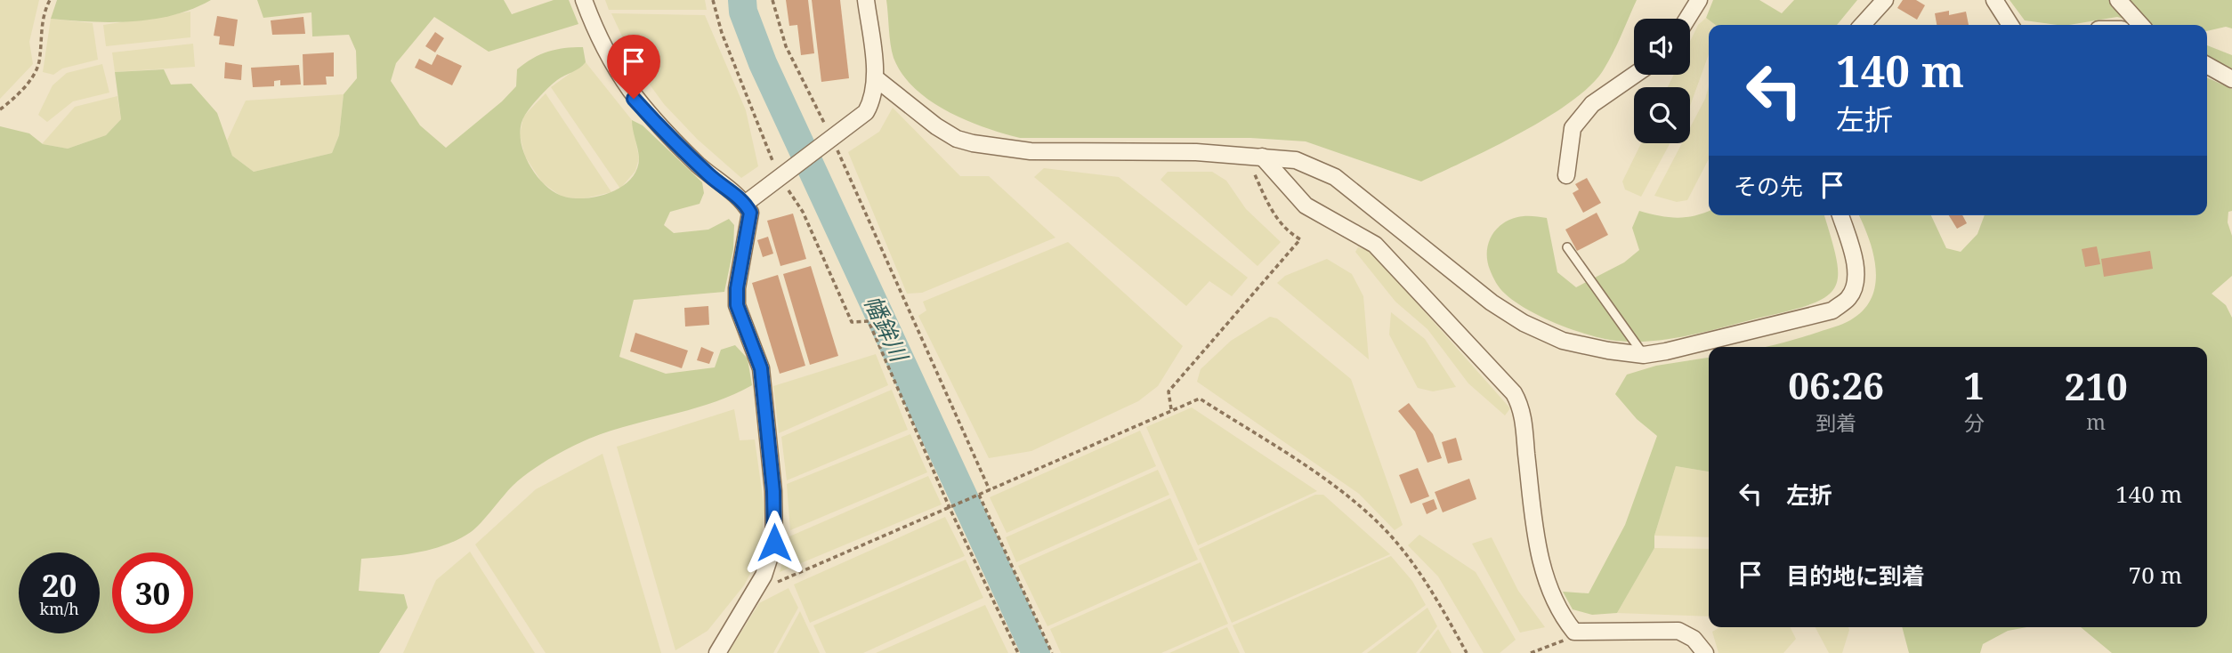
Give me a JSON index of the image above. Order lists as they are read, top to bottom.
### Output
{
  "water": ["幡鉾川"],
  "page": {
    "turn": ["140 m", "左折"],
    "then": "その先",
    "eta": [
      "06:26",
      "到着",
      "1",
      "分",
      "210",
      "m"
    ],
    "list": [
      {
        "name": "左折",
        "value": "140 m"
      },
      {
        "name": "目的地に到着",
        "value": "70 m"
      }
    ],
    "speed": "20 km/h",
    "limit": "30"
  }
}
